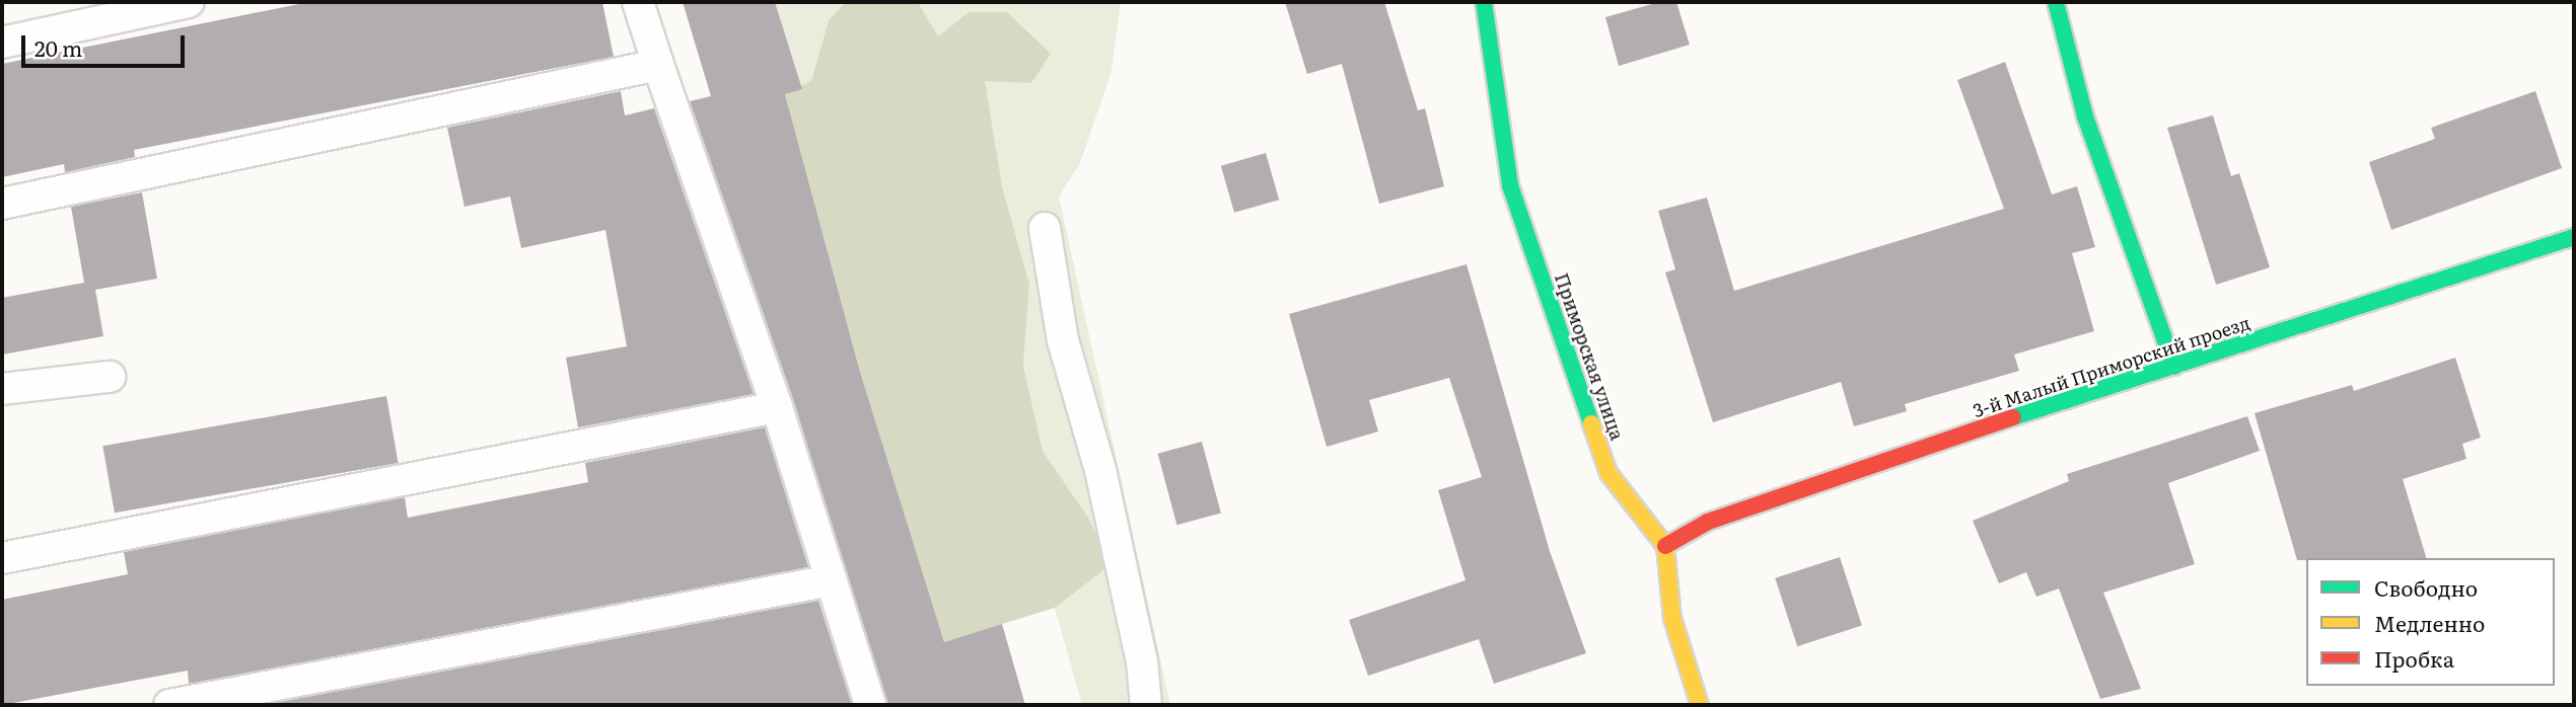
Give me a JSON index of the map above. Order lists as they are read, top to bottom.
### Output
{
  "streets": {
    "street": ["Приморская улица", "3-й Малый Приморский проезд"]
  },
  "crossings": [
    ["Приморская улица", "3-й Малый Приморский проезд"]
  ],
  "legend": ["Свободно", "Медленно", "Пробка"],
  "scale_bar": "20 m"
}
